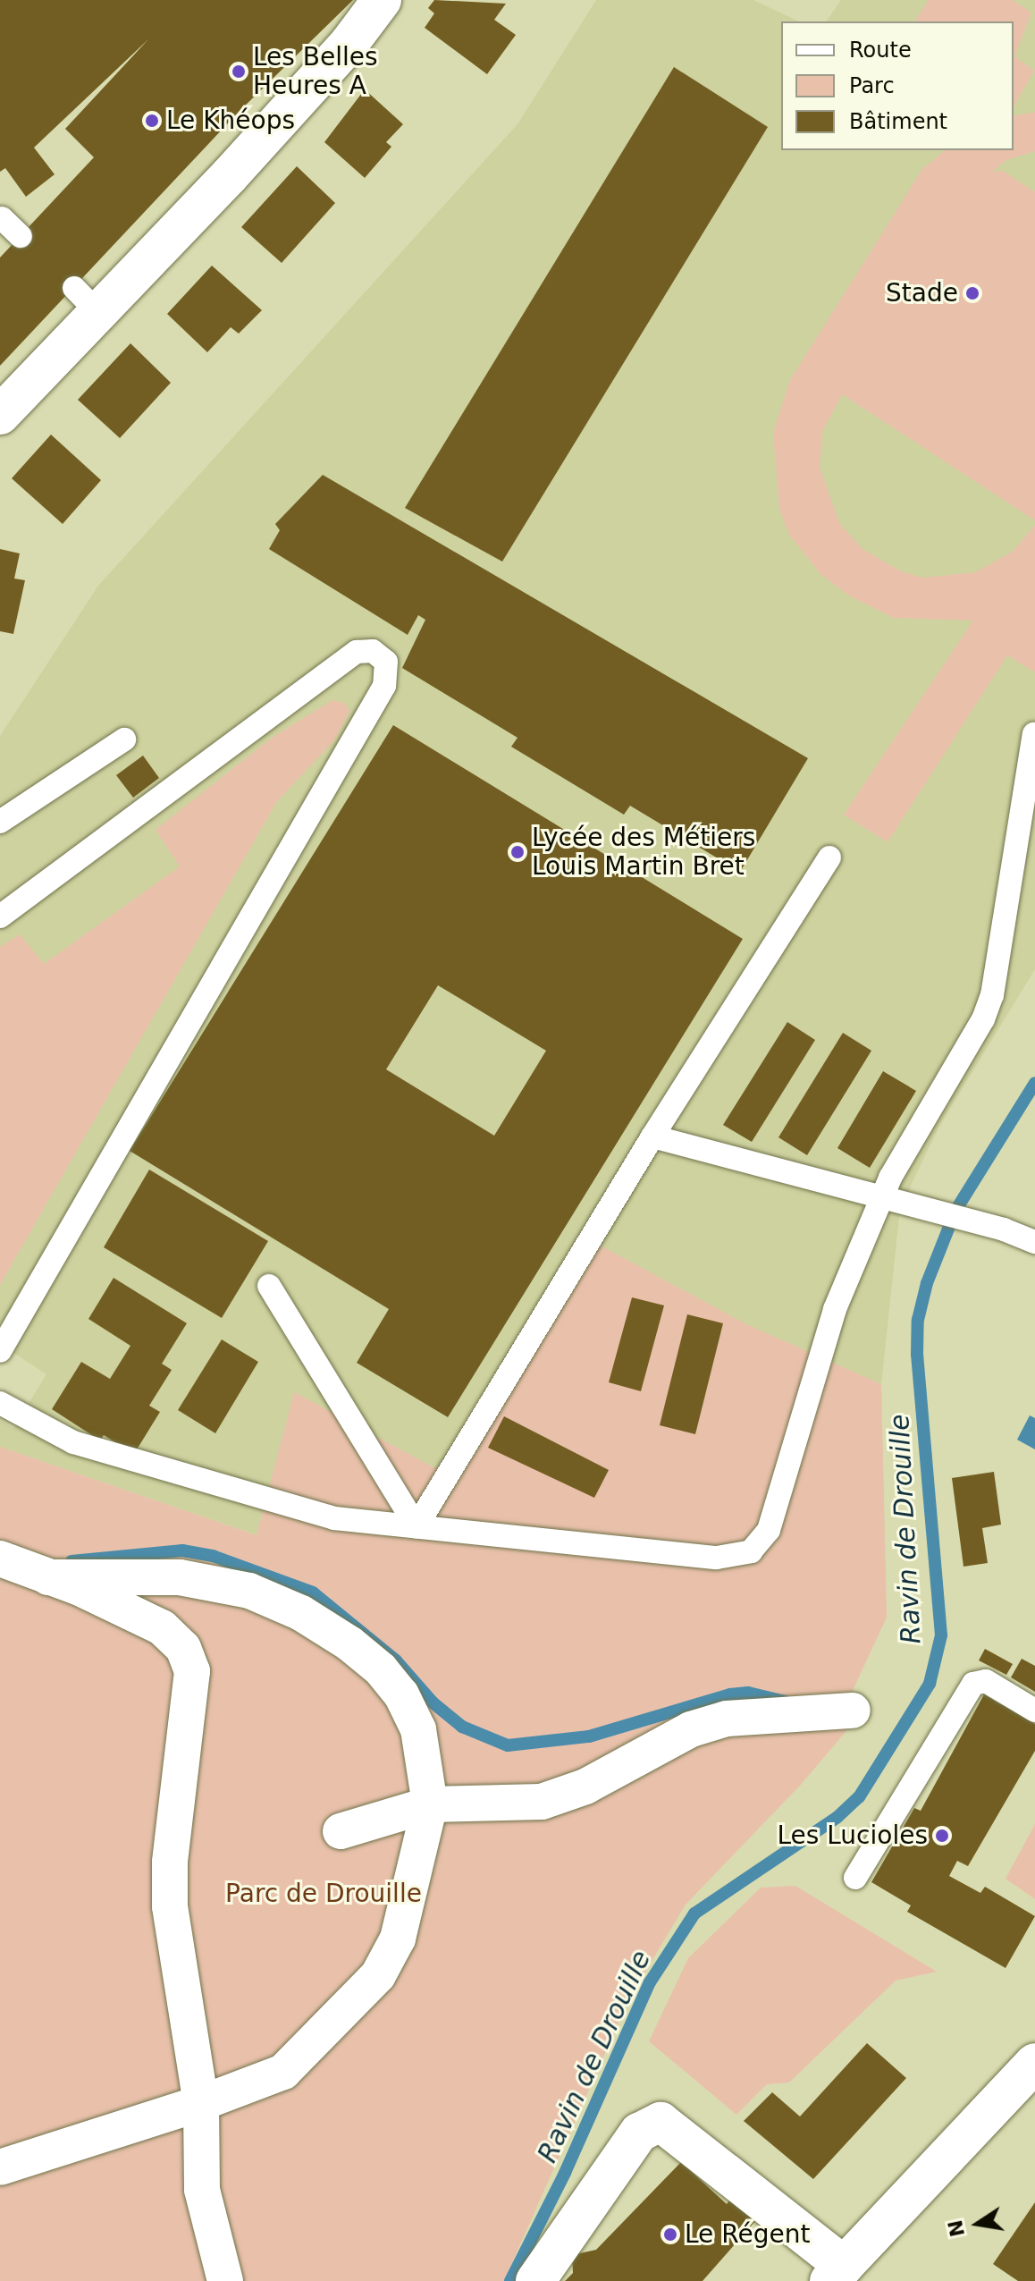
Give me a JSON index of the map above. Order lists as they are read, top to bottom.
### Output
{
  "water": ["Ravin de Drouille"],
  "parks": ["Parc de Drouille"],
  "places": [
    "Les Belles Heures A",
    "Le Khéops",
    "Stade",
    "Lycée des Métiers Louis Martin Bret",
    "Les Lucioles",
    "Le Régent"
  ],
  "legend": ["Route", "Parc", "Bâtiment"],
  "north": "left"
}
